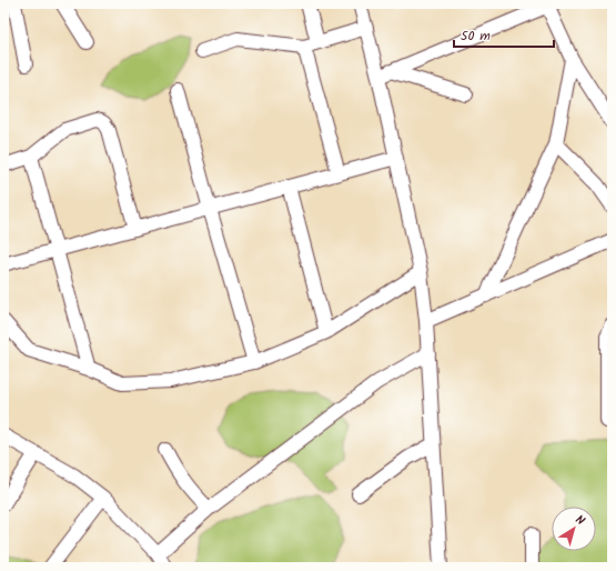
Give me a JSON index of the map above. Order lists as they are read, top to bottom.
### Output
{
  "scale_bar": "50 m",
  "north": "top right"
}
